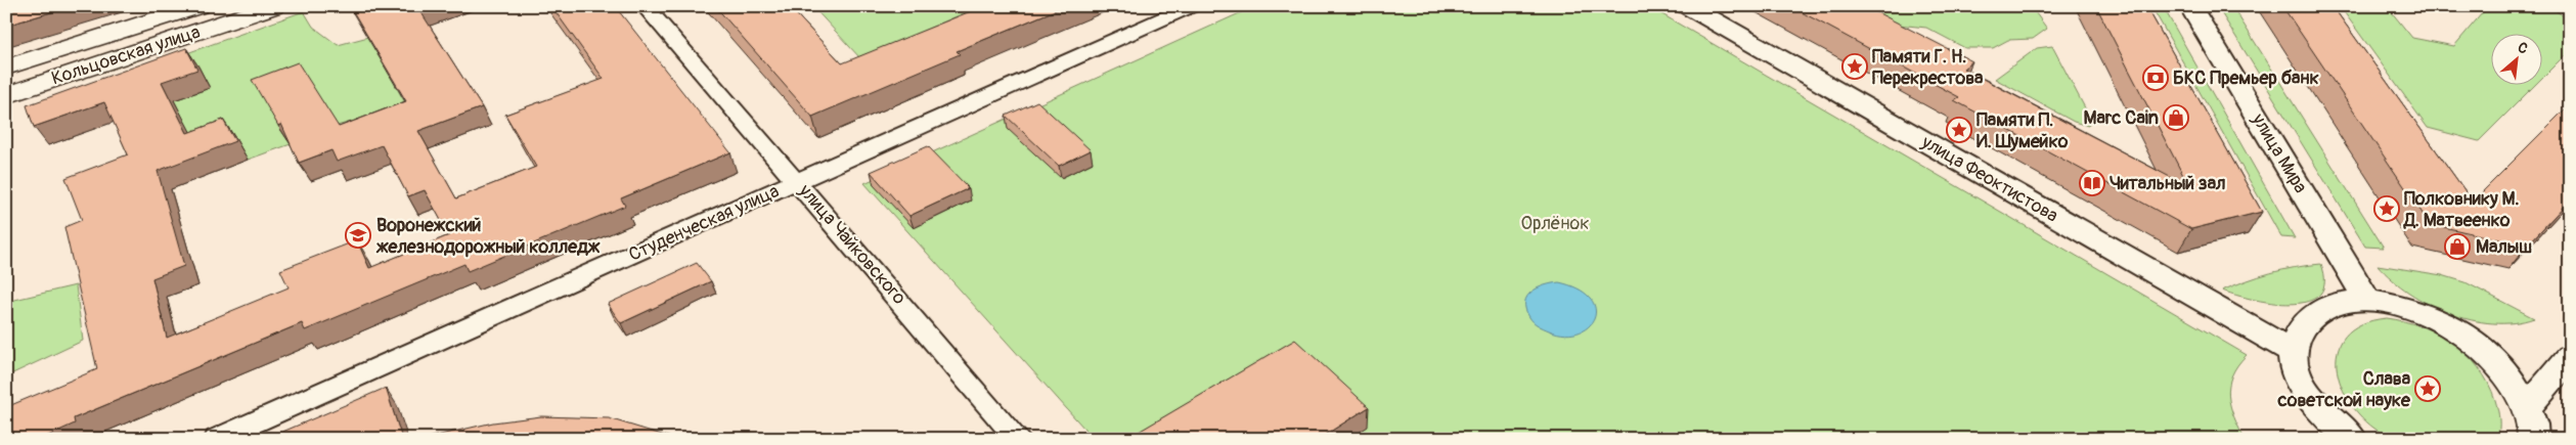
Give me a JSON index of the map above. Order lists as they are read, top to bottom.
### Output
{
  "streets": {
    "main road": ["Кольцовская улица"],
    "street": [
      "улица Мира",
      "улица Феоктистова",
      "Студенческая улица",
      "улица Чайковского"
    ]
  },
  "crossings": [
    ["Студенческая улица", "улица Чайковского"]
  ],
  "parks": ["Орлёнок"],
  "places": {
    "place": [
      "Памяти Г. Н. Перекрестова",
      "Памяти П. И. Шумейко",
      "Полковнику М. Д. Матвеенко",
      "Слава советской науке"
    ],
    "bank": ["БКС Премьер банк"],
    "shop": ["Marc Cain", "Малыш"],
    "library": ["Читальный зал"],
    "school or university": ["Воронежский железнодорожный колледж"]
  },
  "north": "top right"
}
